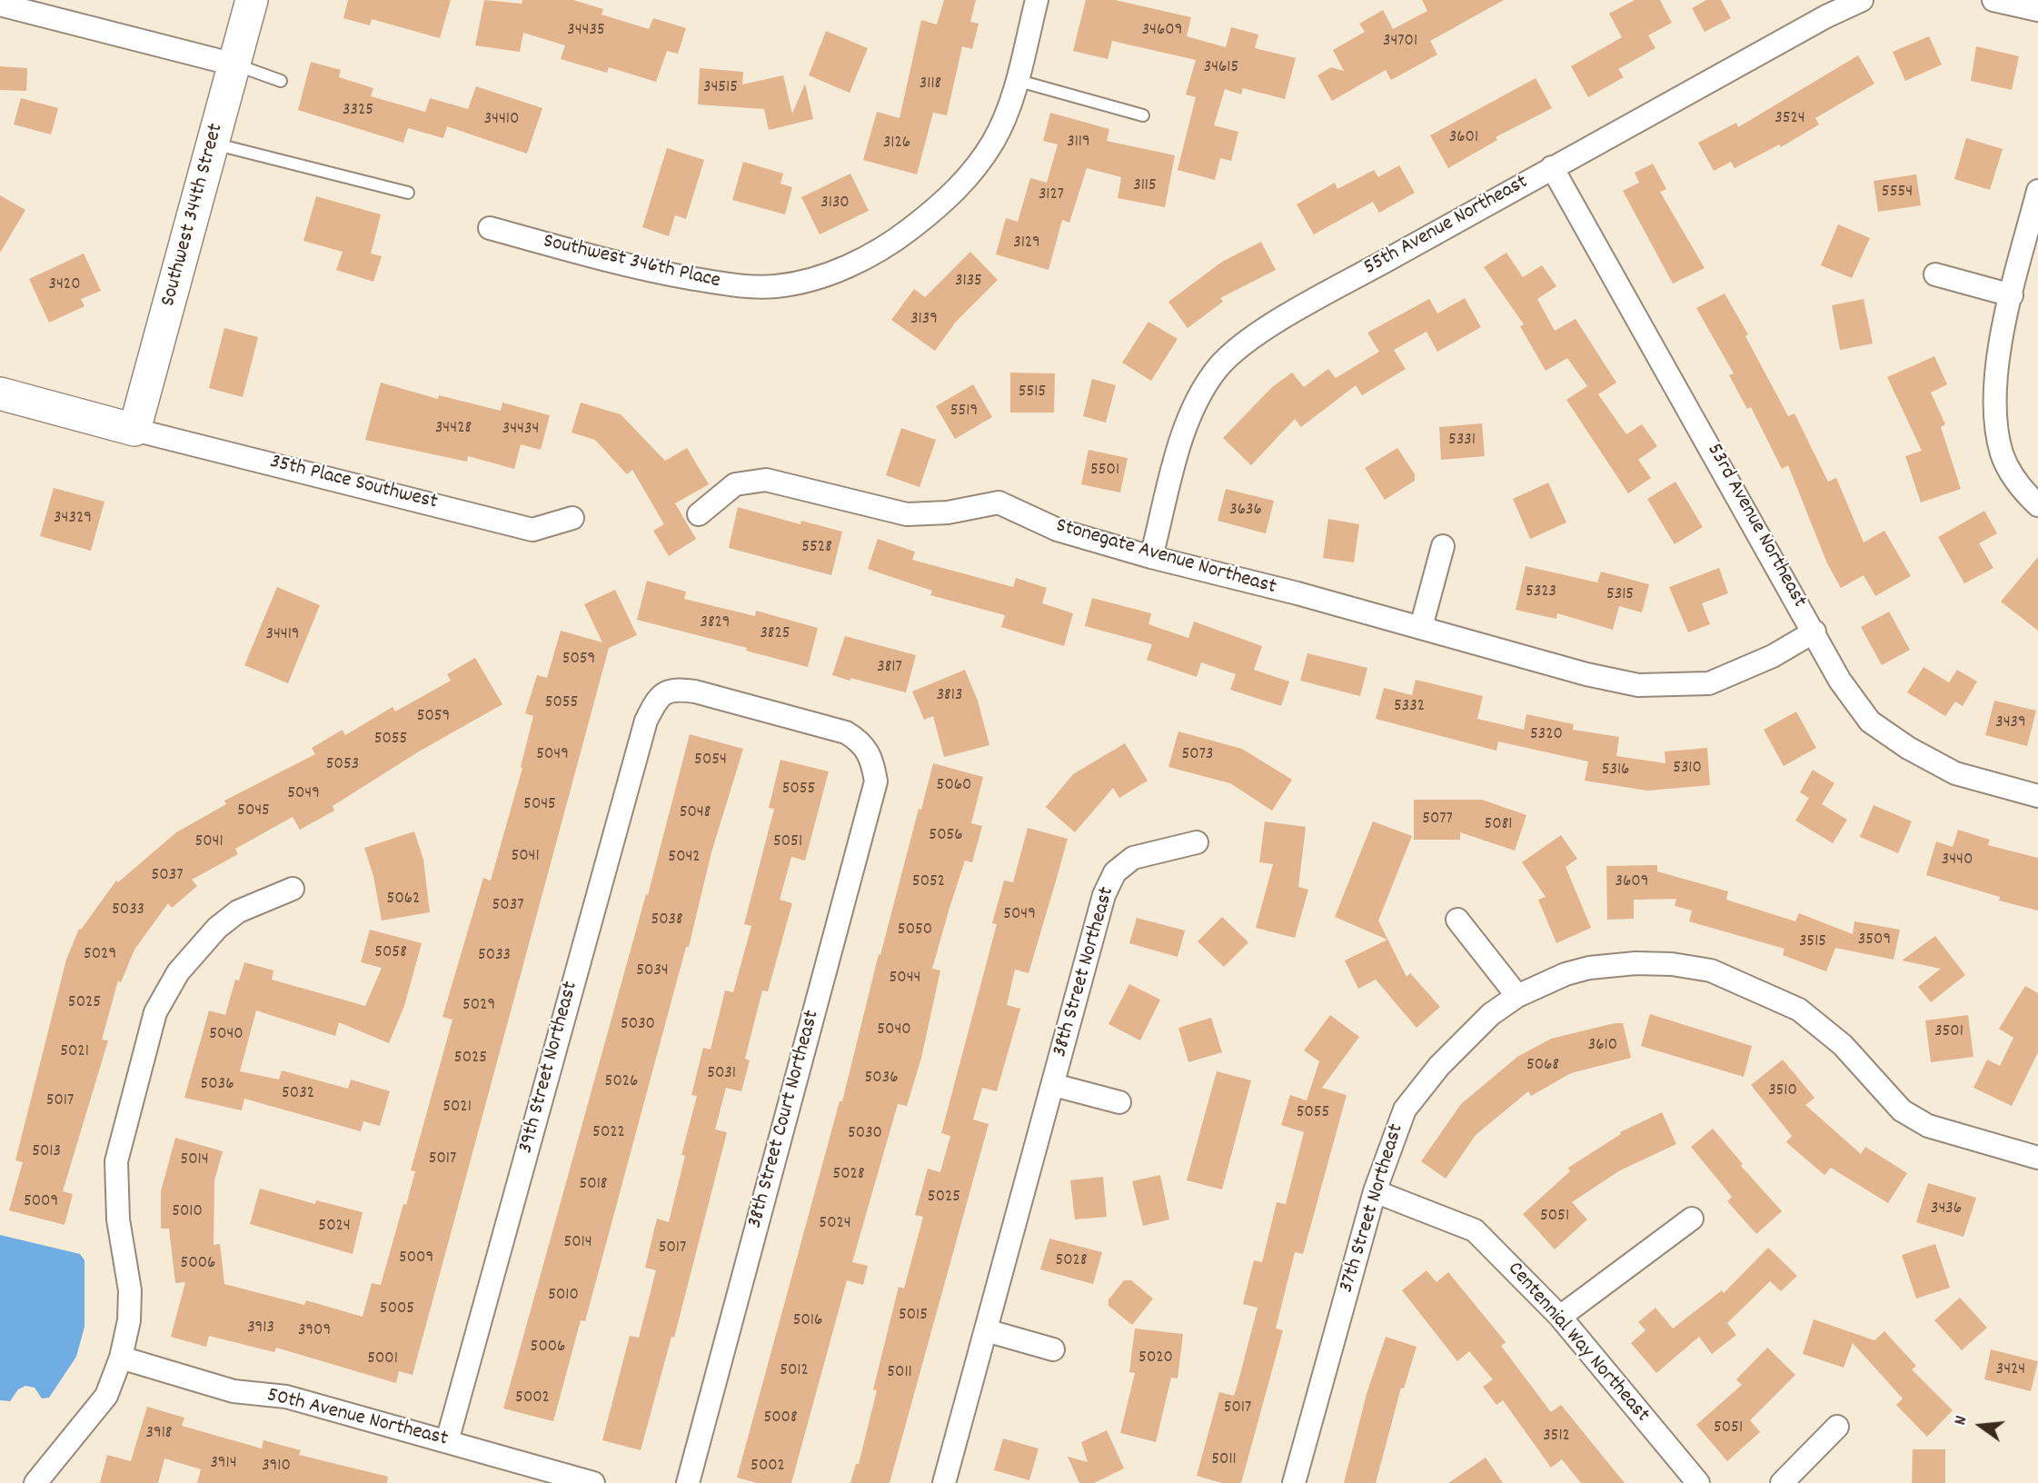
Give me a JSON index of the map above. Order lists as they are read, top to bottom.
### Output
{
  "streets": {
    "street": [
      "Southwest 344th Street",
      "55th Avenue Northeast",
      "Southwest 346th Place",
      "35th Place Southwest",
      "53rd Avenue Northeast",
      "Stonegate Avenue Northeast",
      "38th Street Northeast",
      "39th Street Northeast",
      "38th Street Court Northeast",
      "37th Street Northeast",
      "Centennial Way Northeast",
      "50th Avenue Northeast"
    ]
  },
  "crossings": [
    ["Southwest 344th Street", "35th Place Southwest"],
    ["55th Avenue Northeast", "53rd Avenue Northeast"],
    ["55th Avenue Northeast", "Stonegate Avenue Northeast"],
    ["53rd Avenue Northeast", "Stonegate Avenue Northeast"],
    ["39th Street Northeast", "38th Street Court Northeast"],
    ["39th Street Northeast", "50th Avenue Northeast"],
    ["37th Street Northeast", "Centennial Way Northeast"]
  ],
  "house_numbers": [
    "34435",
    "34609",
    "34701",
    "34615",
    "3118",
    "34515",
    "3325",
    "3524",
    "34410",
    "3601",
    "3119",
    "3126",
    "3115",
    "5554",
    "3127",
    "3130",
    "3129",
    "3135",
    "3420",
    "3139",
    "5515",
    "5519",
    "34428",
    "34434",
    "5331",
    "5501",
    "3636",
    "34329",
    "5528",
    "5323",
    "5315",
    "3829",
    "3825",
    "34419",
    "5059",
    "3817",
    "3813",
    "5055",
    "5332",
    "5059",
    "3439",
    "5320",
    "5055",
    "5049",
    "5073",
    "5054",
    "5053",
    "5310",
    "5316",
    "5060",
    "5055",
    "5049",
    "5045",
    "5045",
    "5048",
    "5077",
    "5081",
    "5056",
    "5041",
    "5051",
    "5041",
    "5042",
    "3440",
    "5037",
    "5052",
    "3609",
    "5062",
    "5037",
    "5033",
    "5049",
    "5038",
    "5050",
    "3509",
    "3515",
    "5058",
    "5029",
    "5033",
    "5034",
    "5044",
    "5025",
    "5029",
    "5030",
    "5040",
    "3501",
    "5040",
    "3610",
    "5021",
    "5025",
    "5068",
    "5031",
    "5036",
    "5026",
    "5036",
    "3510",
    "5032",
    "5017",
    "5021",
    "5055",
    "5022",
    "5030",
    "5013",
    "5017",
    "5014",
    "5028",
    "5018",
    "5025",
    "5009",
    "3436",
    "5010",
    "5051",
    "5024",
    "5024",
    "5014",
    "5017",
    "5009",
    "5028",
    "5006",
    "5010",
    "5005",
    "5015",
    "5016",
    "3913",
    "3909",
    "5006",
    "5020",
    "5001",
    "3424",
    "5012",
    "5011",
    "5002",
    "5017",
    "5008",
    "5051",
    "3918",
    "3512",
    "5011",
    "3914",
    "3910",
    "5002"
  ],
  "north": "left"
}
